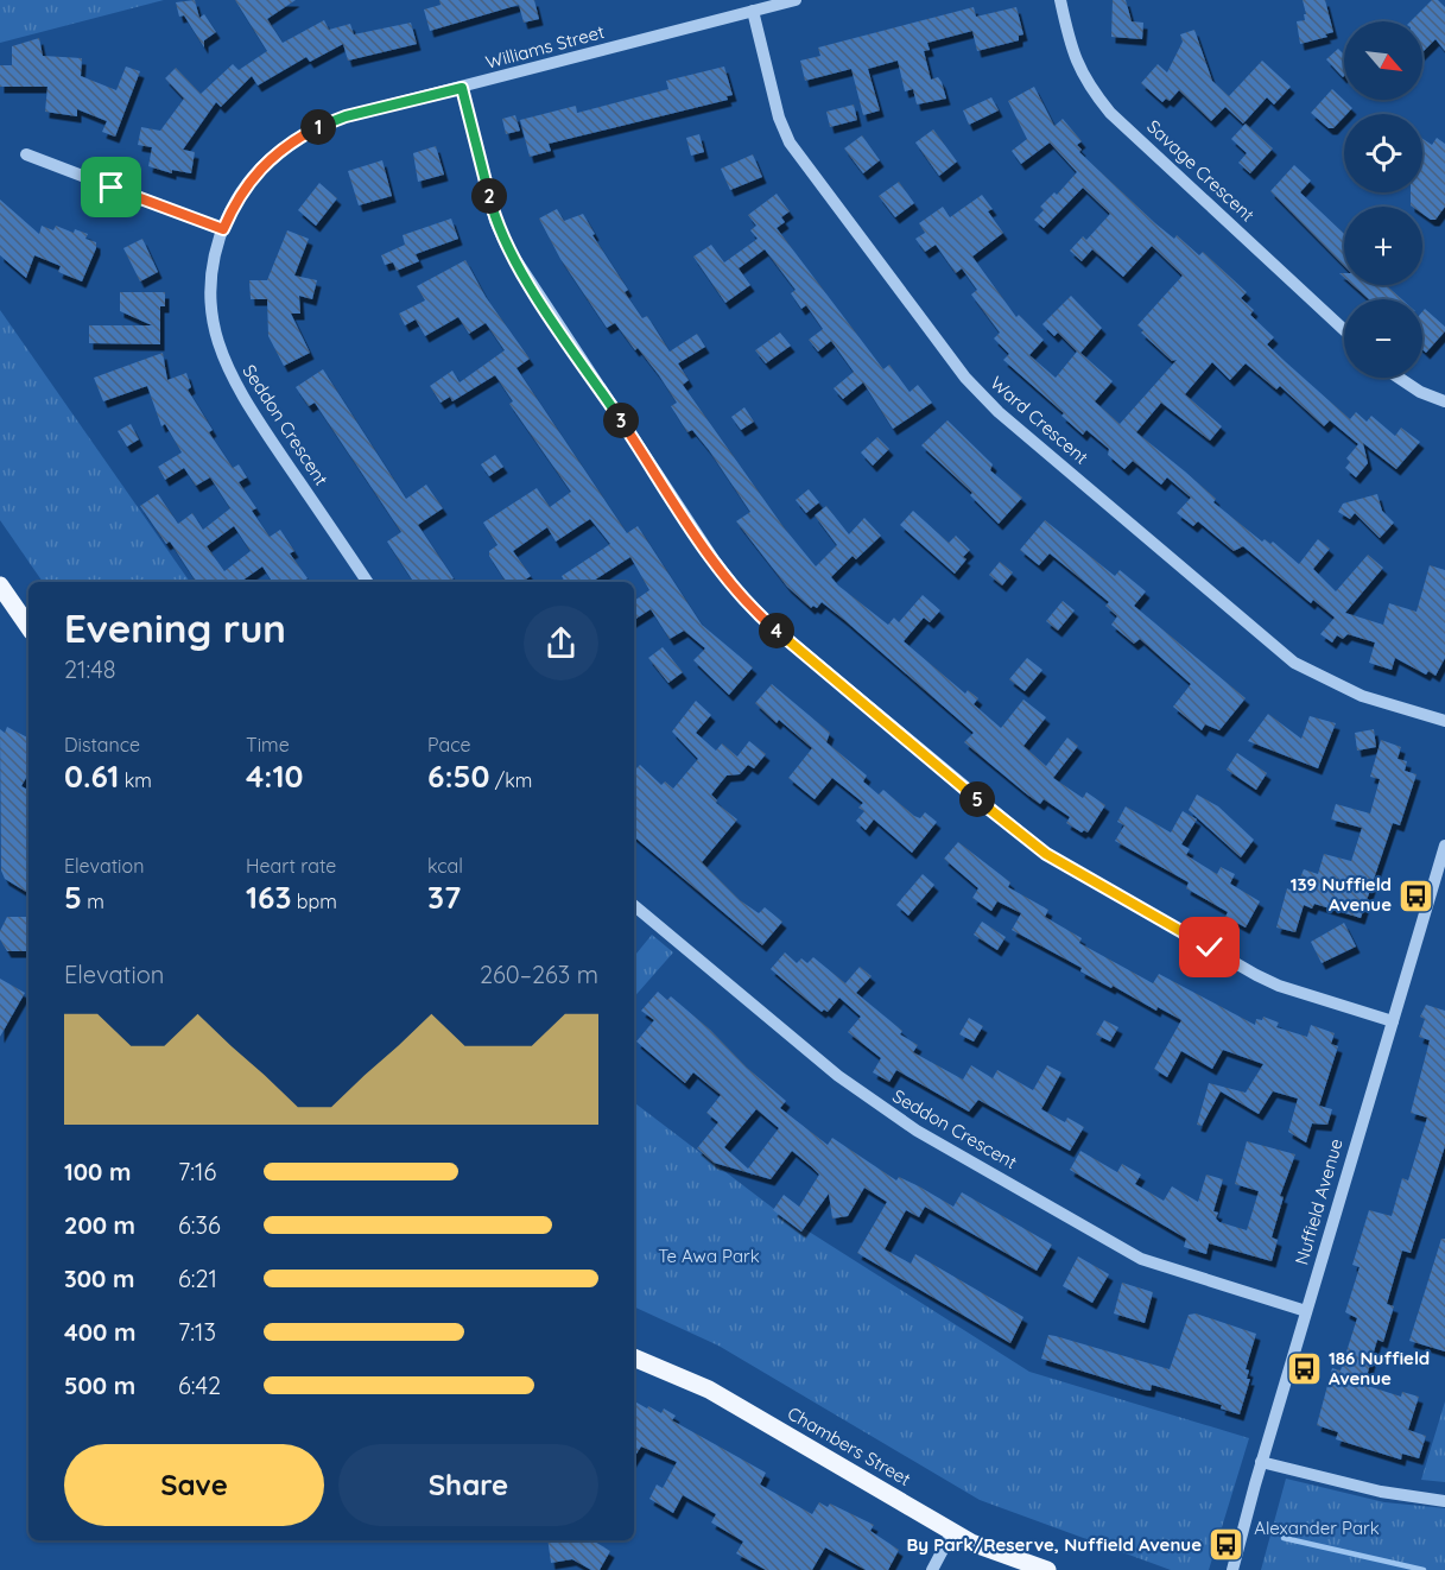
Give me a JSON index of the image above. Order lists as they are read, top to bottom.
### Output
{
  "streets": {
    "main road": ["Chambers Street"],
    "street": [
      "Williams Street",
      "Savage Crescent",
      "Ward Crescent",
      "Seddon Crescent",
      "Nuffield Avenue"
    ]
  },
  "crossings": [
    ["Williams Street", "Ward Crescent"],
    ["Williams Street", "Seddon Crescent"],
    ["Seddon Crescent", "Nuffield Avenue"]
  ],
  "parks": ["Te Awa Park", "Alexander Park"],
  "places": {
    "bus stop": ["139 Nuffield Avenue", "186 Nuffield Avenue", "By Park/Reserve, Nuffield Avenue"]
  },
  "north": "bottom right",
  "page": {
    "map_buttons": ["+", "−"],
    "pins": [
      "1",
      "2",
      "3",
      "4",
      "5"
    ],
    "heading": ["Evening run", "21:48"],
    "stats": [
      ["Distance", "0.61 km"],
      ["Time", "4:10"],
      ["Pace", "6:50 /km"],
      ["Elevation", "5 m"],
      ["Heart rate", "163 bpm"],
      ["kcal", "37"]
    ],
    "chart": ["Elevation", "260–263 m"],
    "list": [
      {
        "name": "100 m",
        "note": "7:16"
      },
      {
        "name": "200 m",
        "note": "6:36"
      },
      {
        "name": "300 m",
        "note": "6:21"
      },
      {
        "name": "400 m",
        "note": "7:13"
      },
      {
        "name": "500 m",
        "note": "6:42"
      }
    ],
    "buttons": ["Save", "Share"]
  }
}
